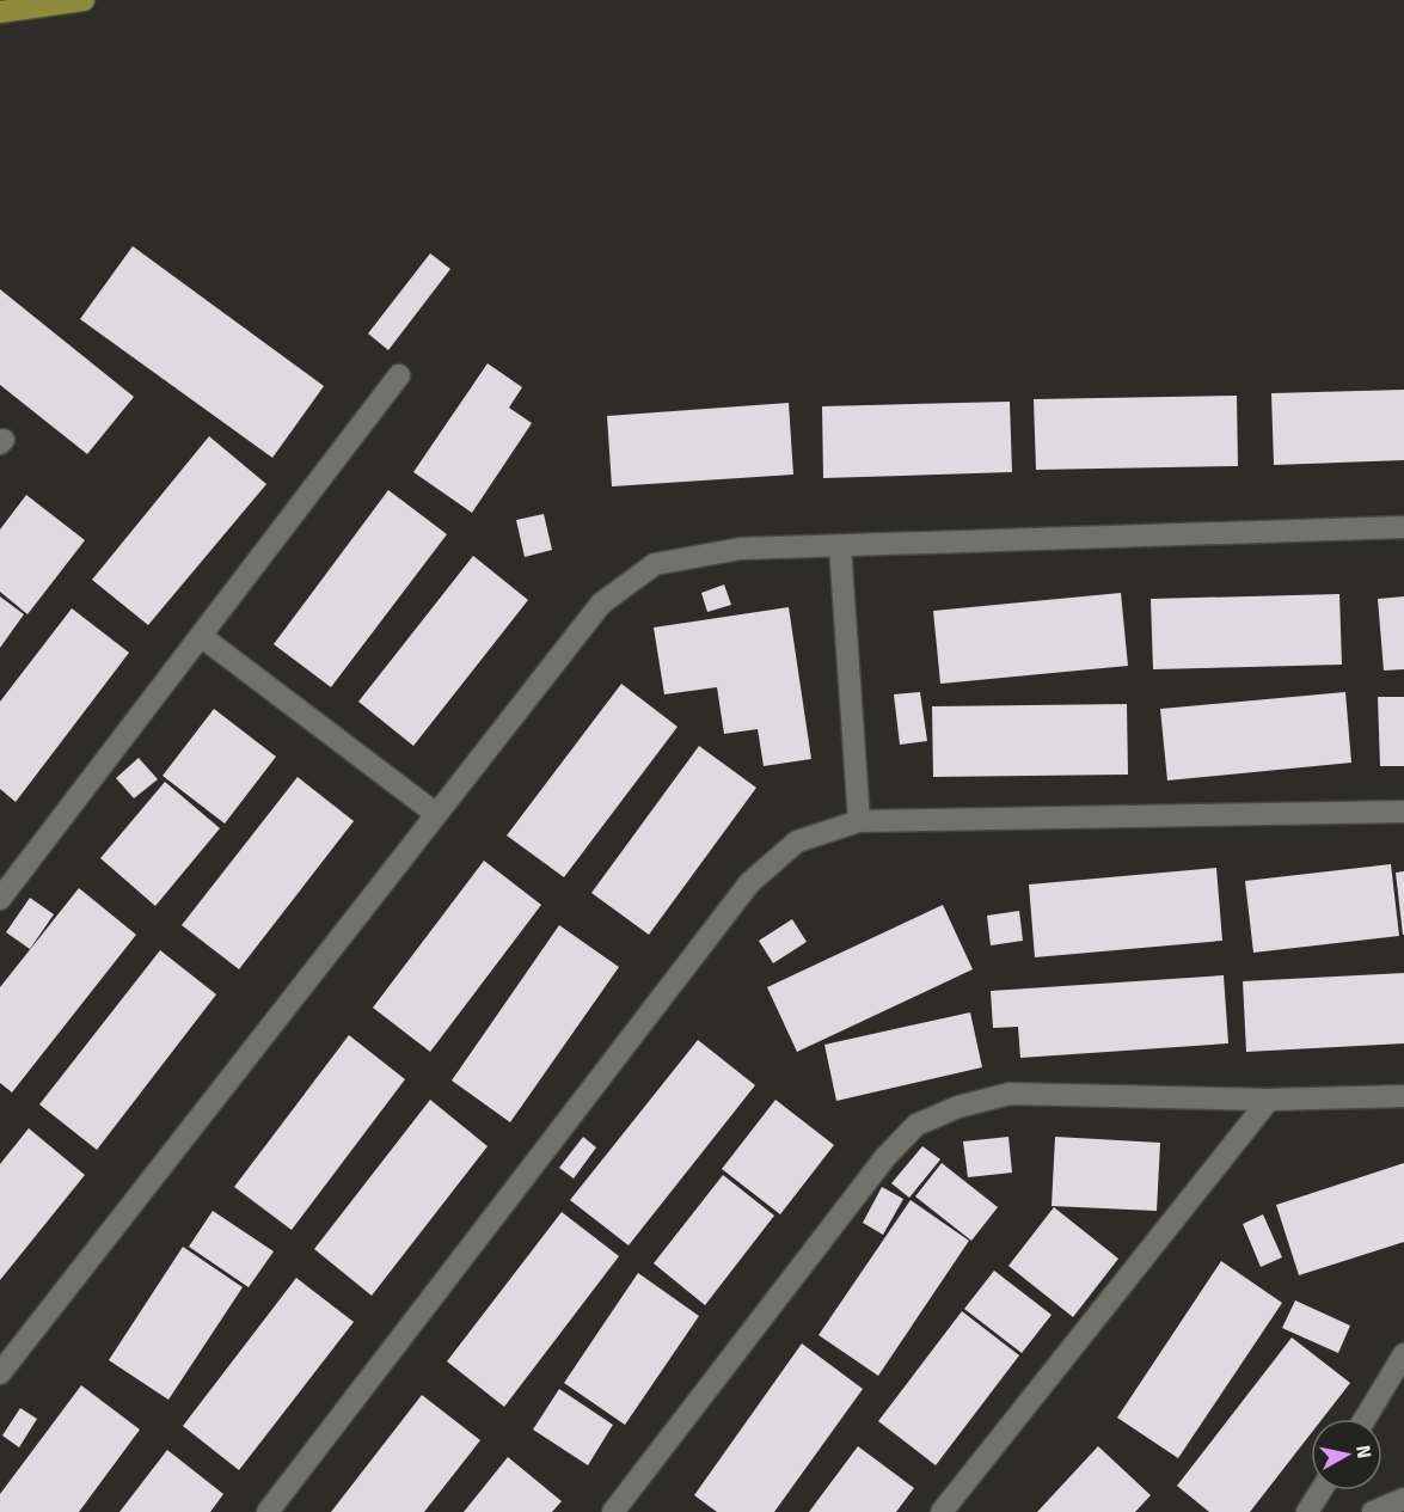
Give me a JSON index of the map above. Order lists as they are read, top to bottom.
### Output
{
  "north": "right"
}
